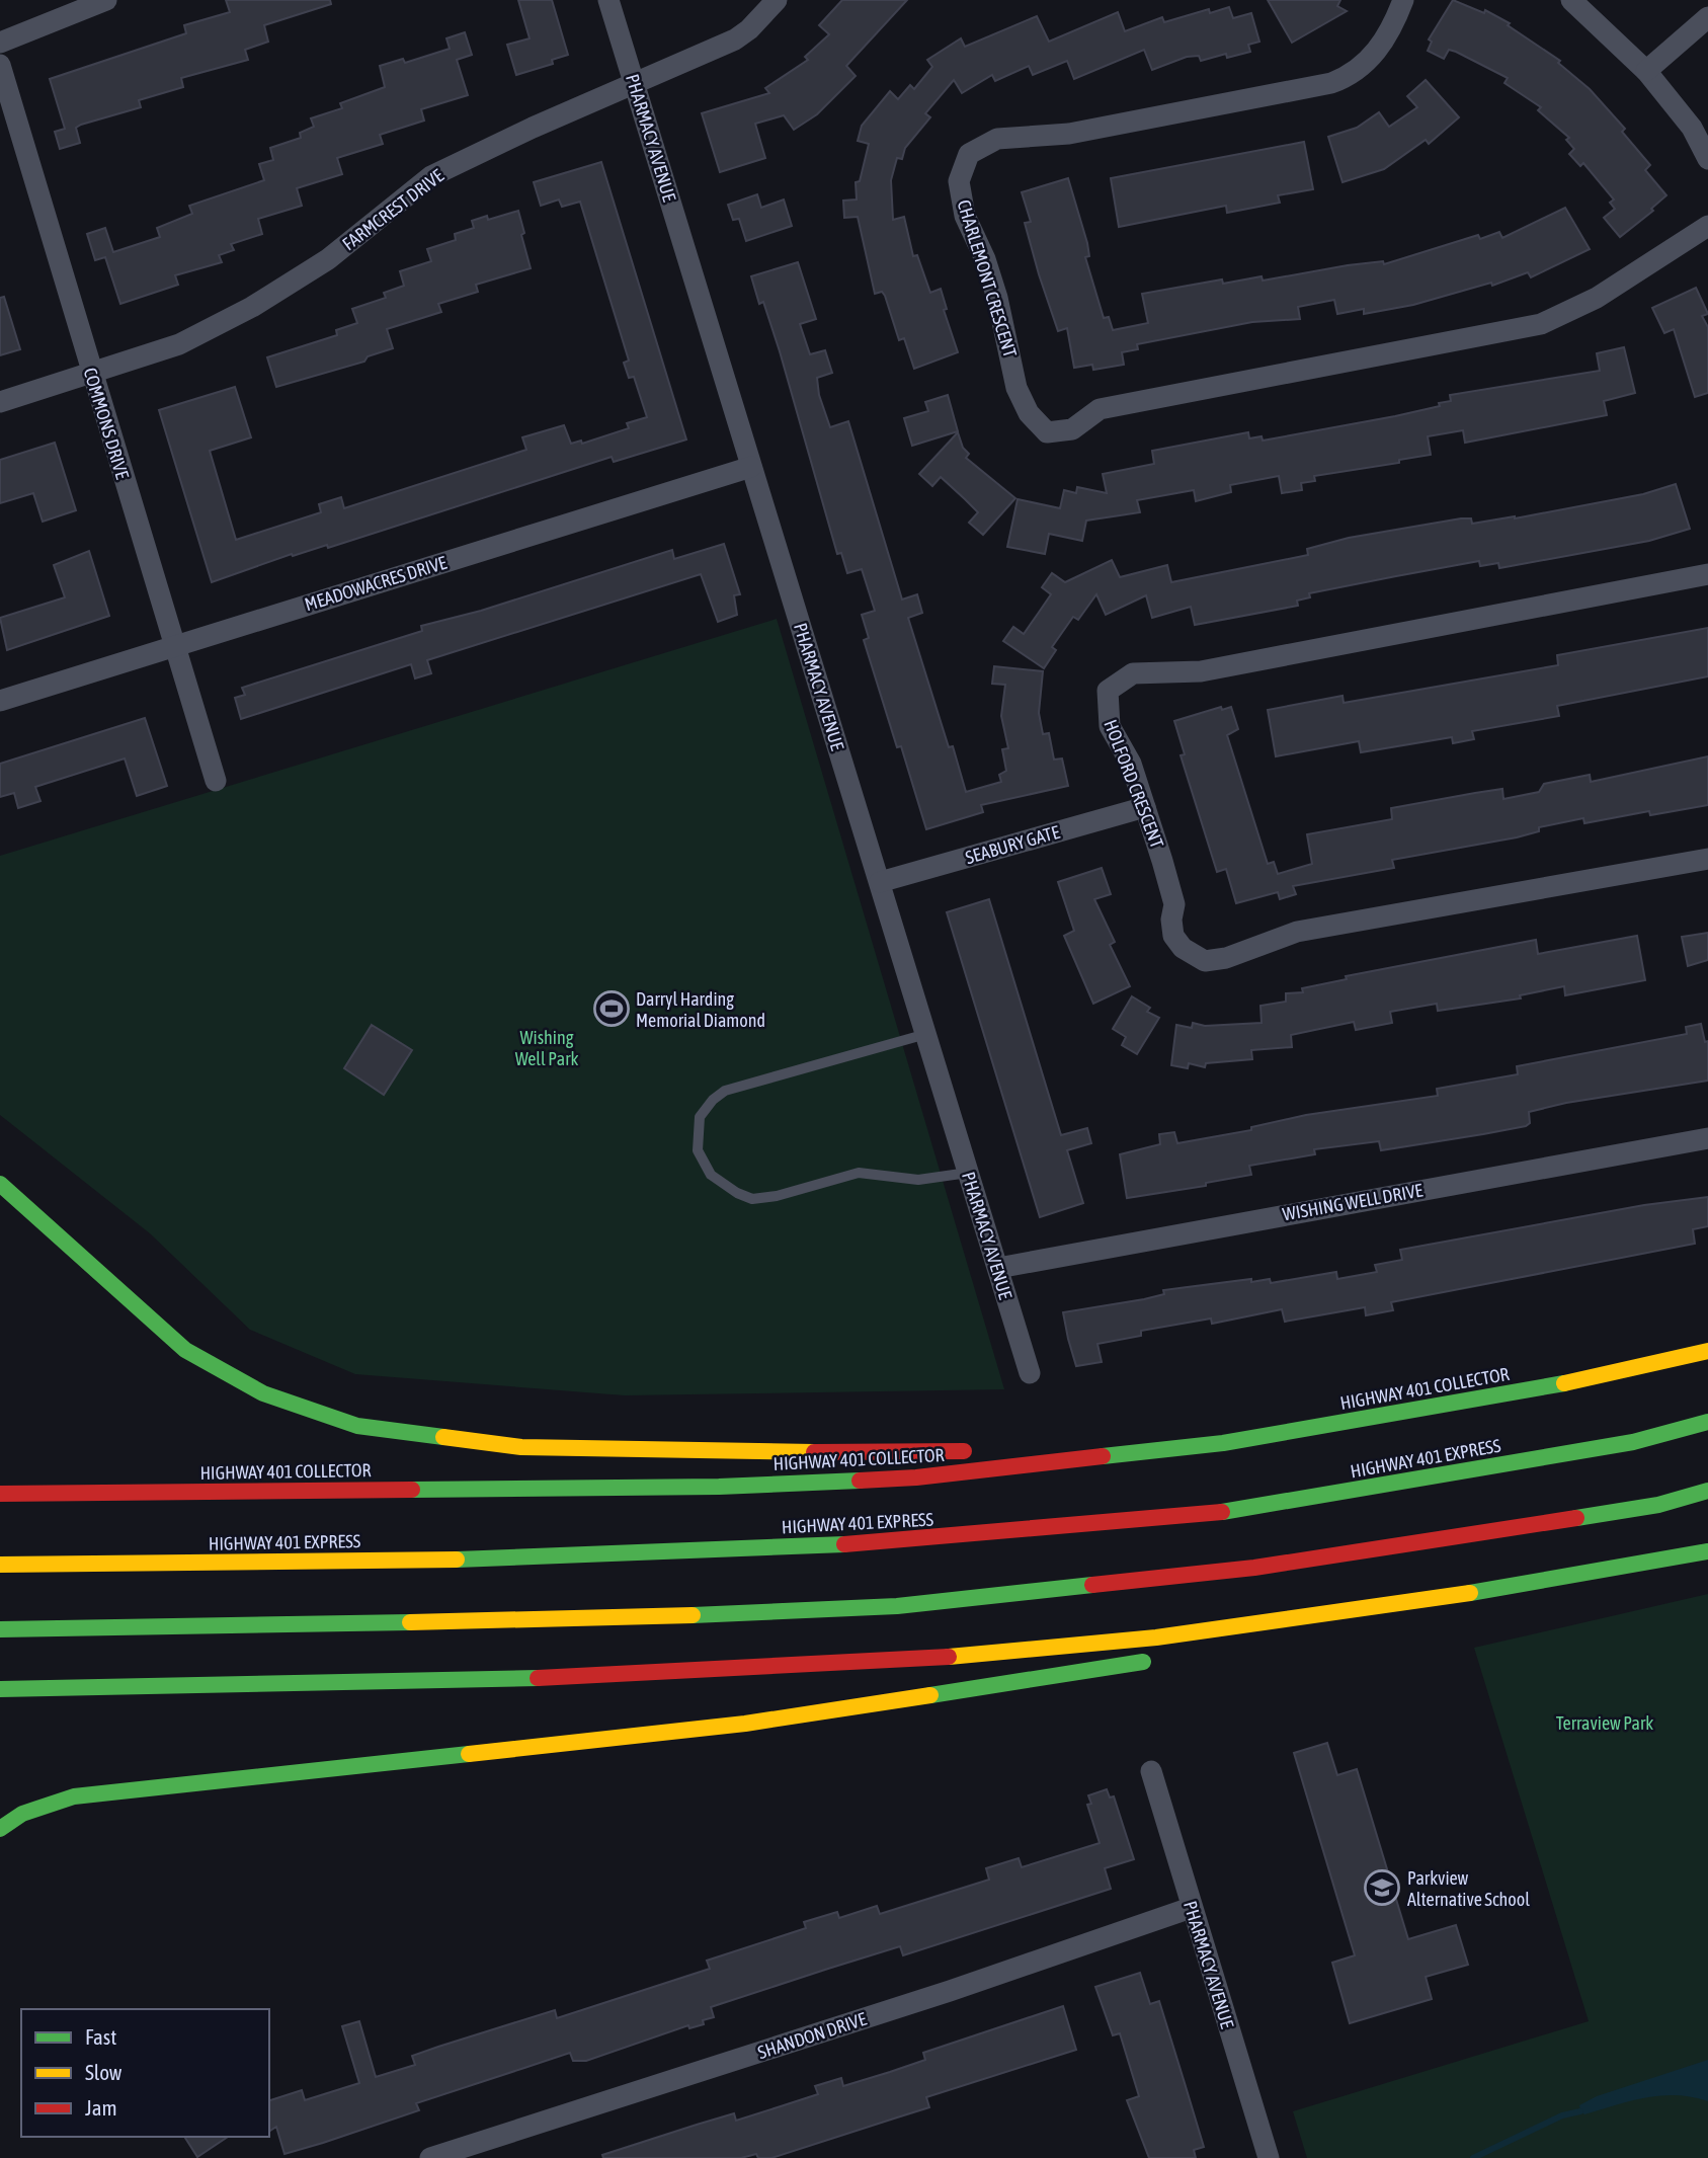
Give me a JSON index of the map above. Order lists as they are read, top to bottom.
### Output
{
  "streets": {
    "highway": ["HIGHWAY 401 COLLECTOR", "HIGHWAY 401 EXPRESS"],
    "street": [
      "PHARMACY AVENUE",
      "FARMCREST DRIVE",
      "CHARLEMONT CRESCENT",
      "COMMONS DRIVE",
      "MEADOWACRES DRIVE",
      "HOLFORD CRESCENT",
      "SEABURY GATE",
      "WISHING WELL DRIVE",
      "SHANDON DRIVE"
    ]
  },
  "crossings": [
    ["PHARMACY AVENUE", "FARMCREST DRIVE"],
    ["PHARMACY AVENUE", "MEADOWACRES DRIVE"],
    ["PHARMACY AVENUE", "SEABURY GATE"],
    ["PHARMACY AVENUE", "WISHING WELL DRIVE"],
    ["PHARMACY AVENUE", "SHANDON DRIVE"],
    ["FARMCREST DRIVE", "COMMONS DRIVE"],
    ["COMMONS DRIVE", "MEADOWACRES DRIVE"],
    ["HOLFORD CRESCENT", "SEABURY GATE"]
  ],
  "parks": ["Wishing Well Park", "Terraview Park"],
  "places": {
    "sports": ["Darryl Harding Memorial Diamond"],
    "school or university": ["Parkview Alternative School"]
  },
  "legend": ["Fast", "Slow", "Jam"]
}
